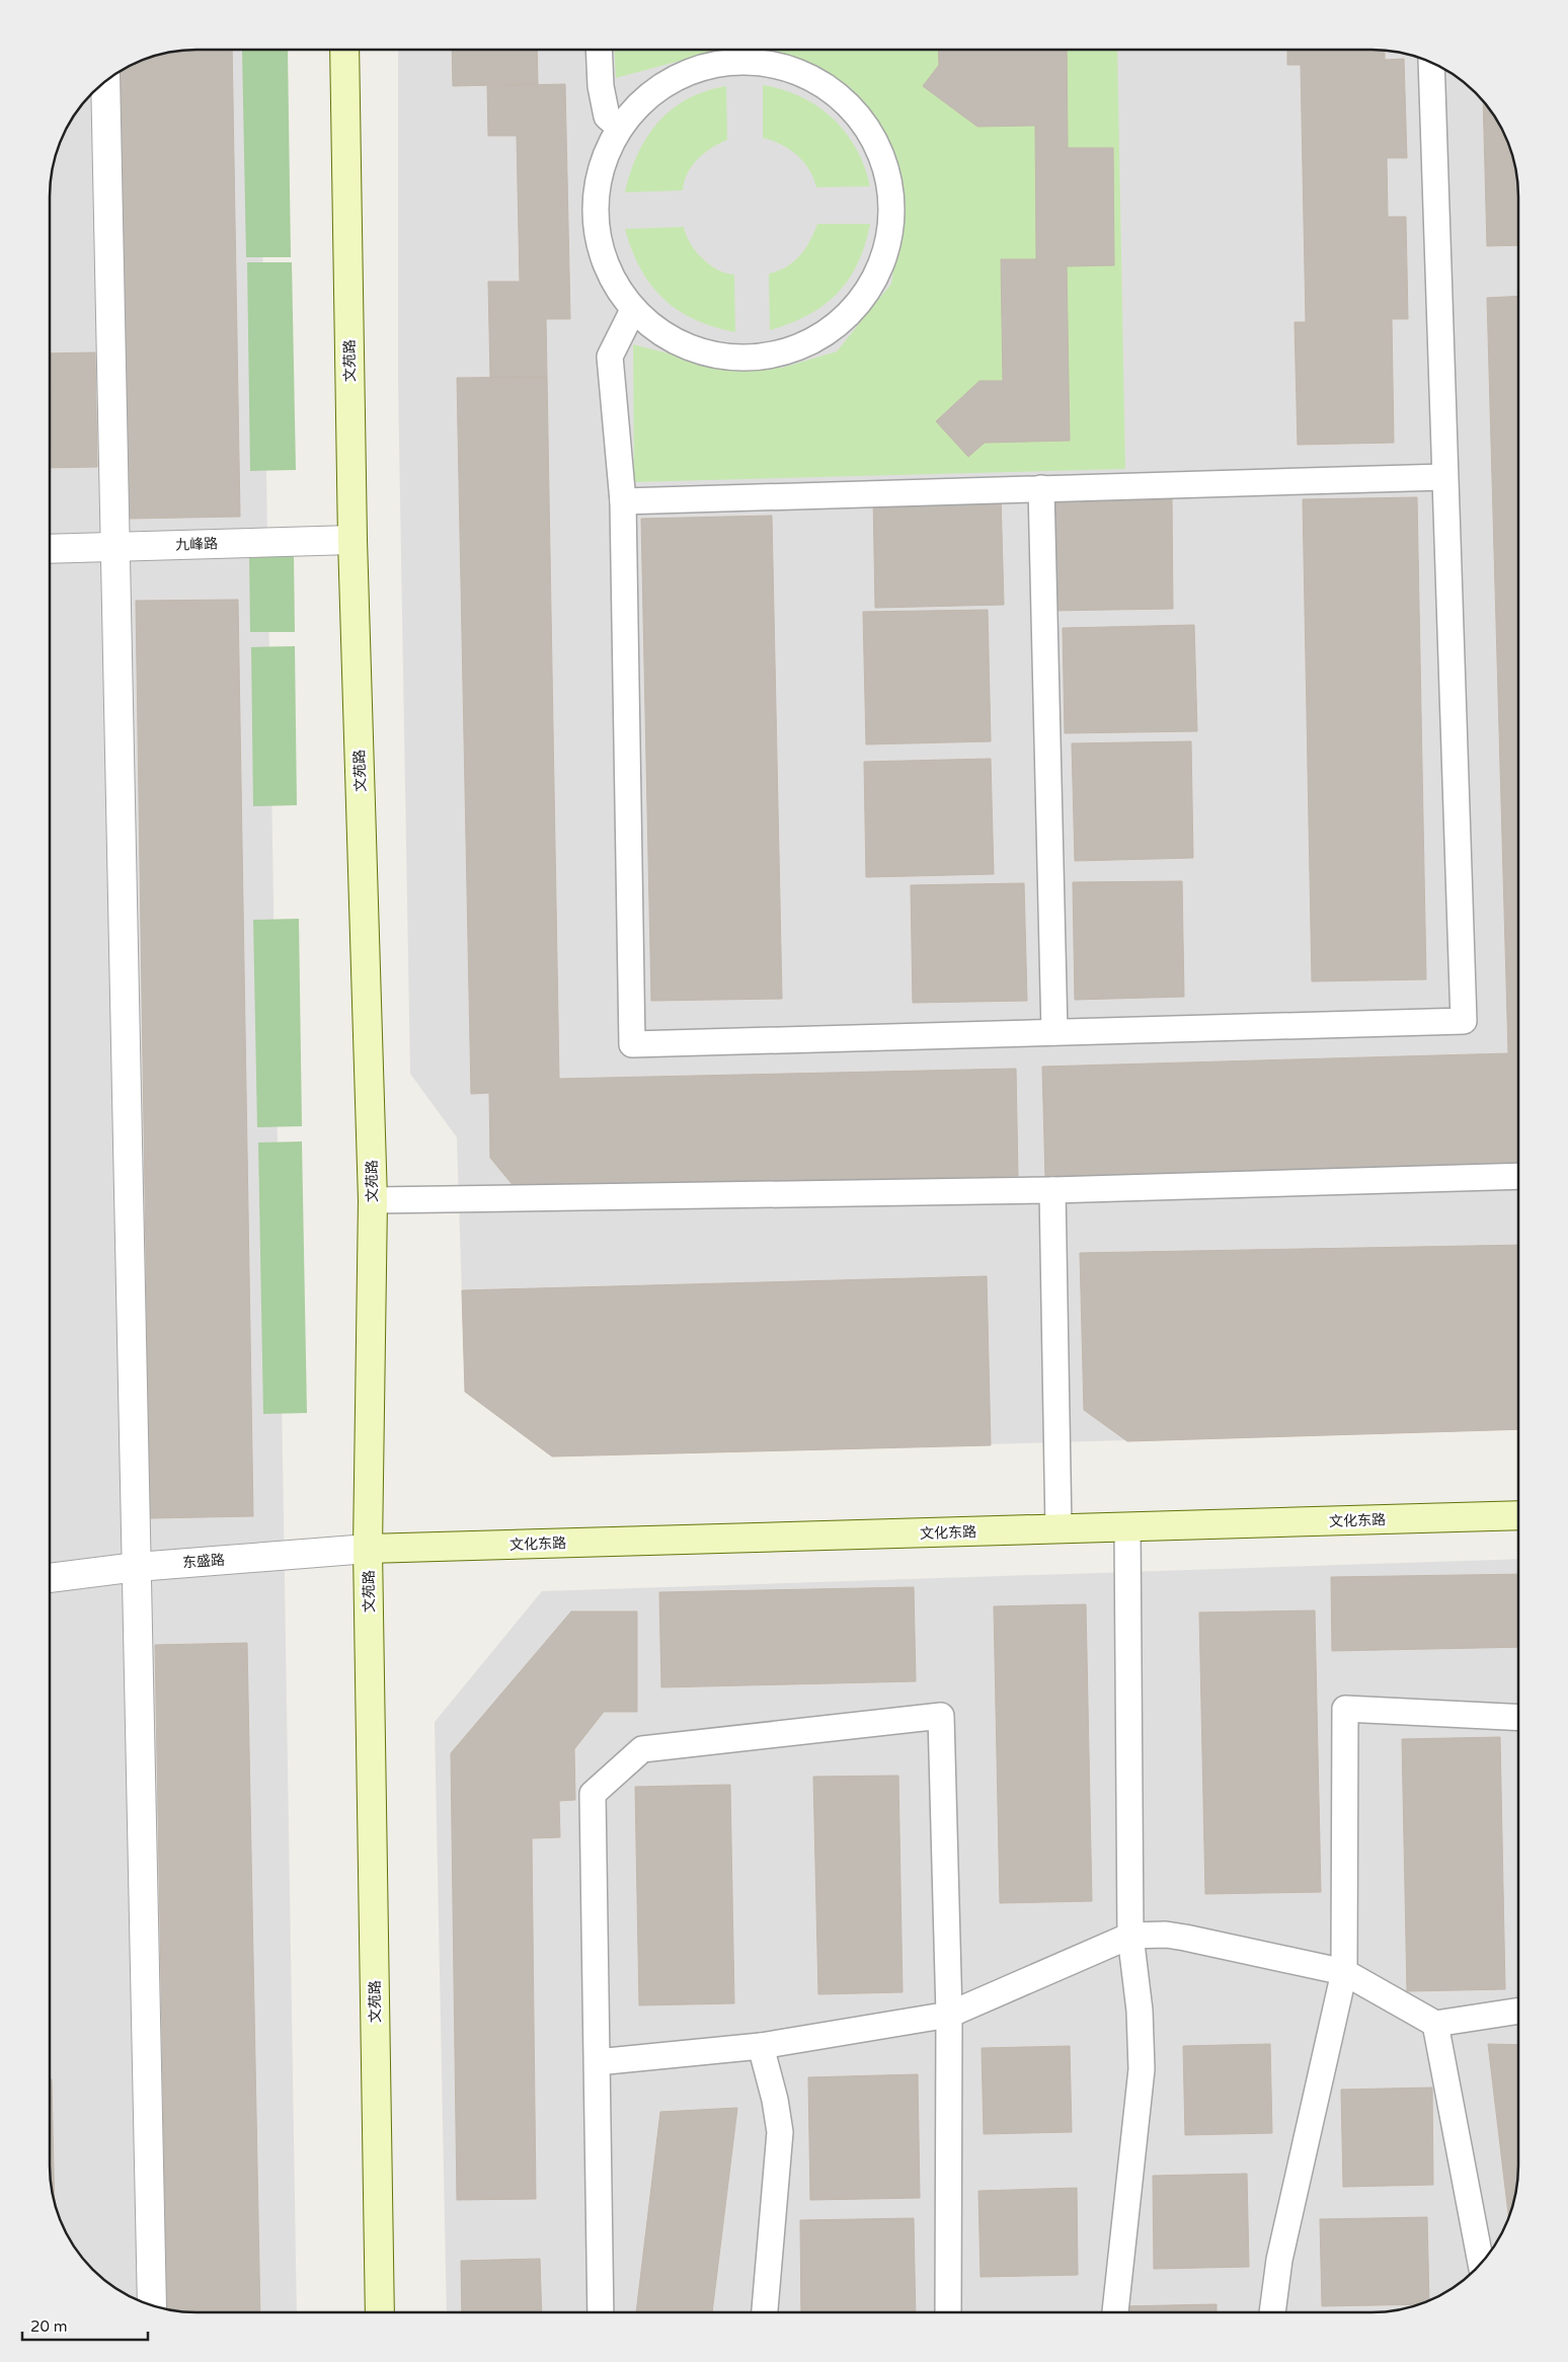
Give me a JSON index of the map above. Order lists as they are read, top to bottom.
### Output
{
  "streets": {
    "main road": ["文苑路", "文化东路"],
    "street": ["九峰路", "东盛路"]
  },
  "crossings": [
    ["文苑路", "九峰路"],
    ["文苑路", "文化东路"],
    ["文苑路", "东盛路"],
    ["文化东路", "东盛路"]
  ],
  "scale_bar": "20 m"
}
